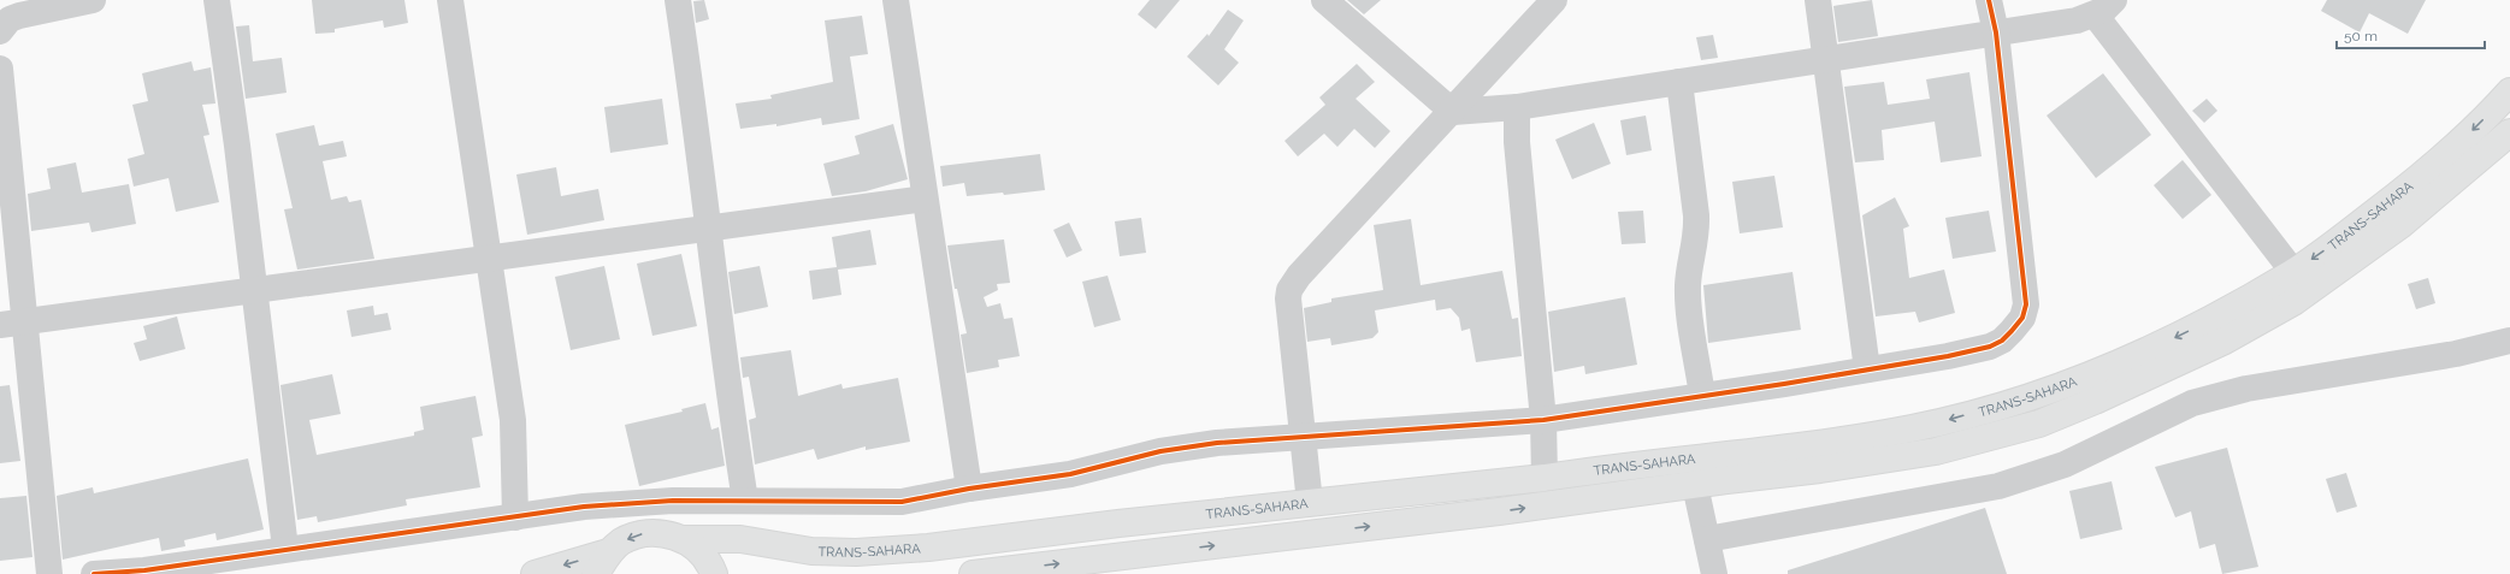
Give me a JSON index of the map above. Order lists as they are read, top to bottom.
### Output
{
  "streets": {
    "highway": ["TRANS-SAHARA"]
  },
  "scale_bar": "50 m"
}
